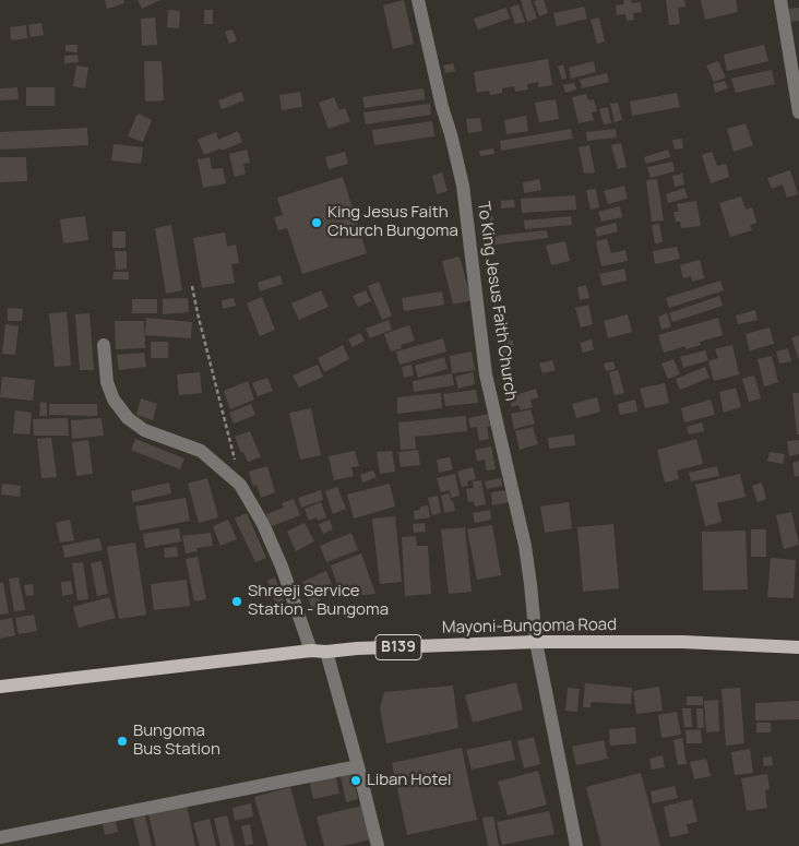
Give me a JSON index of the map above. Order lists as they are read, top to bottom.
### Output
{
  "streets": {
    "main road": ["Mayoni-Bungoma Road", "B139"],
    "street": ["To King Jesus Faith Church"]
  },
  "crossings": [
    ["To King Jesus Faith Church", "Mayoni-Bungoma Road"]
  ],
  "places": [
    "King Jesus Faith Church Bungoma",
    "Shreeji Service Station - Bungoma",
    "Bungoma Bus Station",
    "Liban Hotel"
  ]
}
